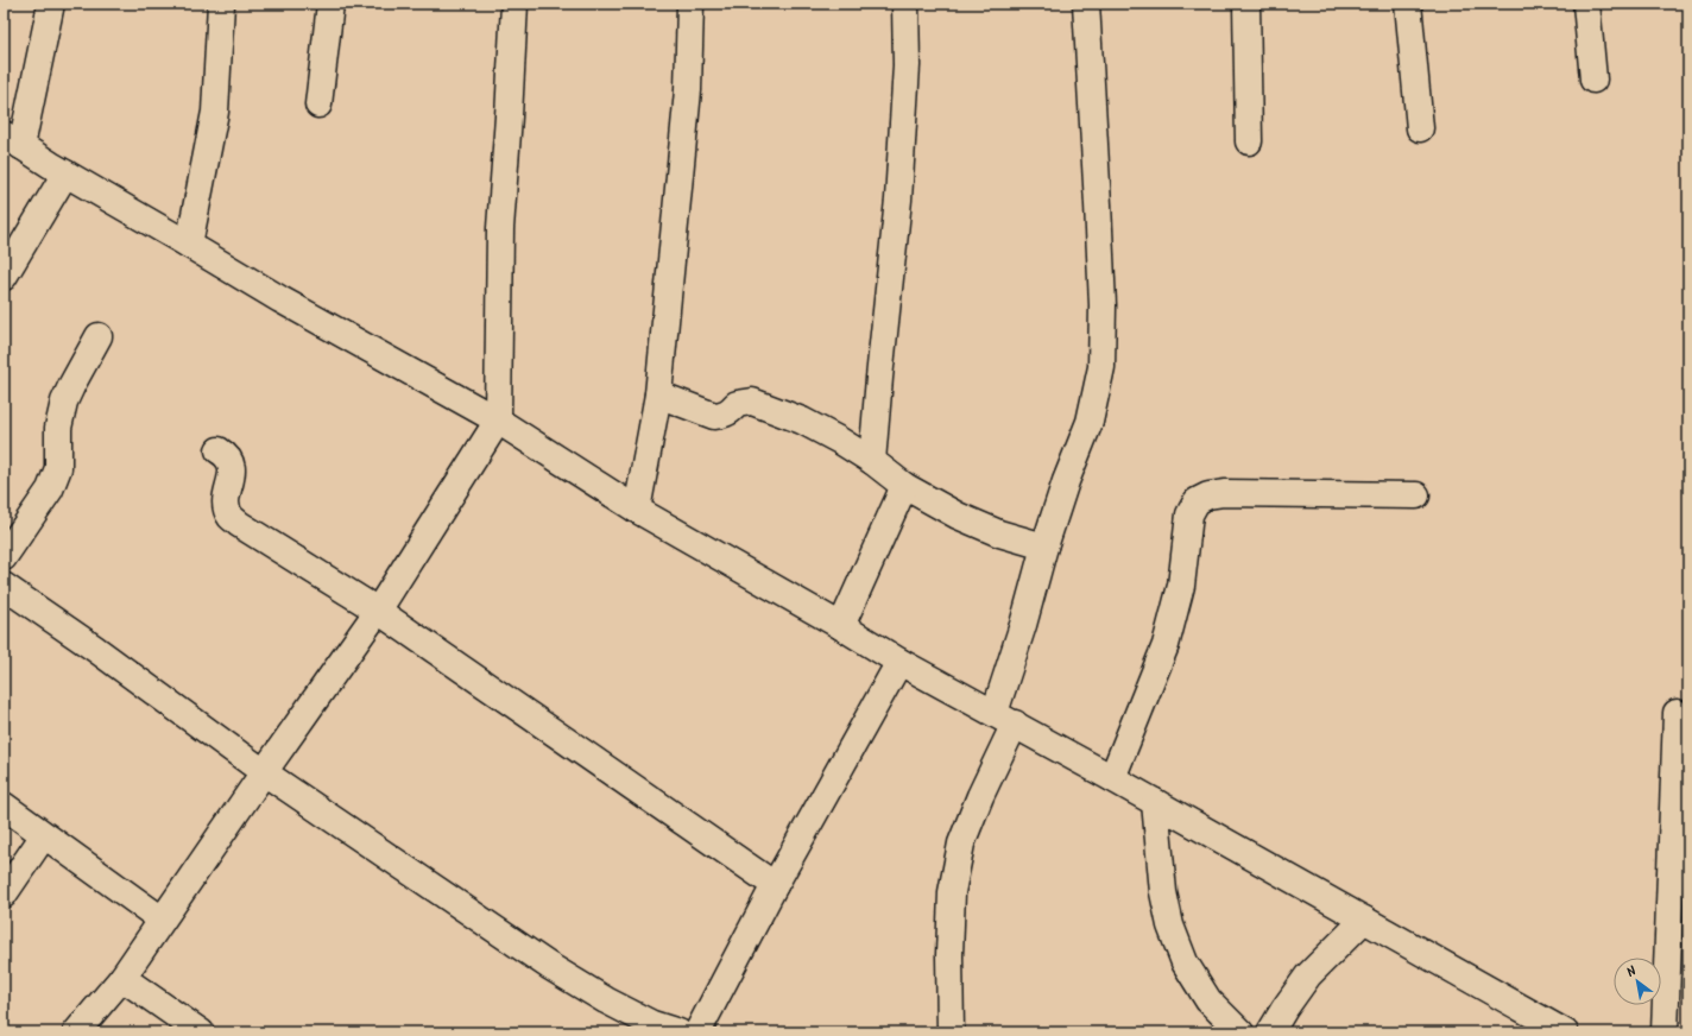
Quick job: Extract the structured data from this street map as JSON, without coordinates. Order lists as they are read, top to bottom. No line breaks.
{"north":"top left"}
